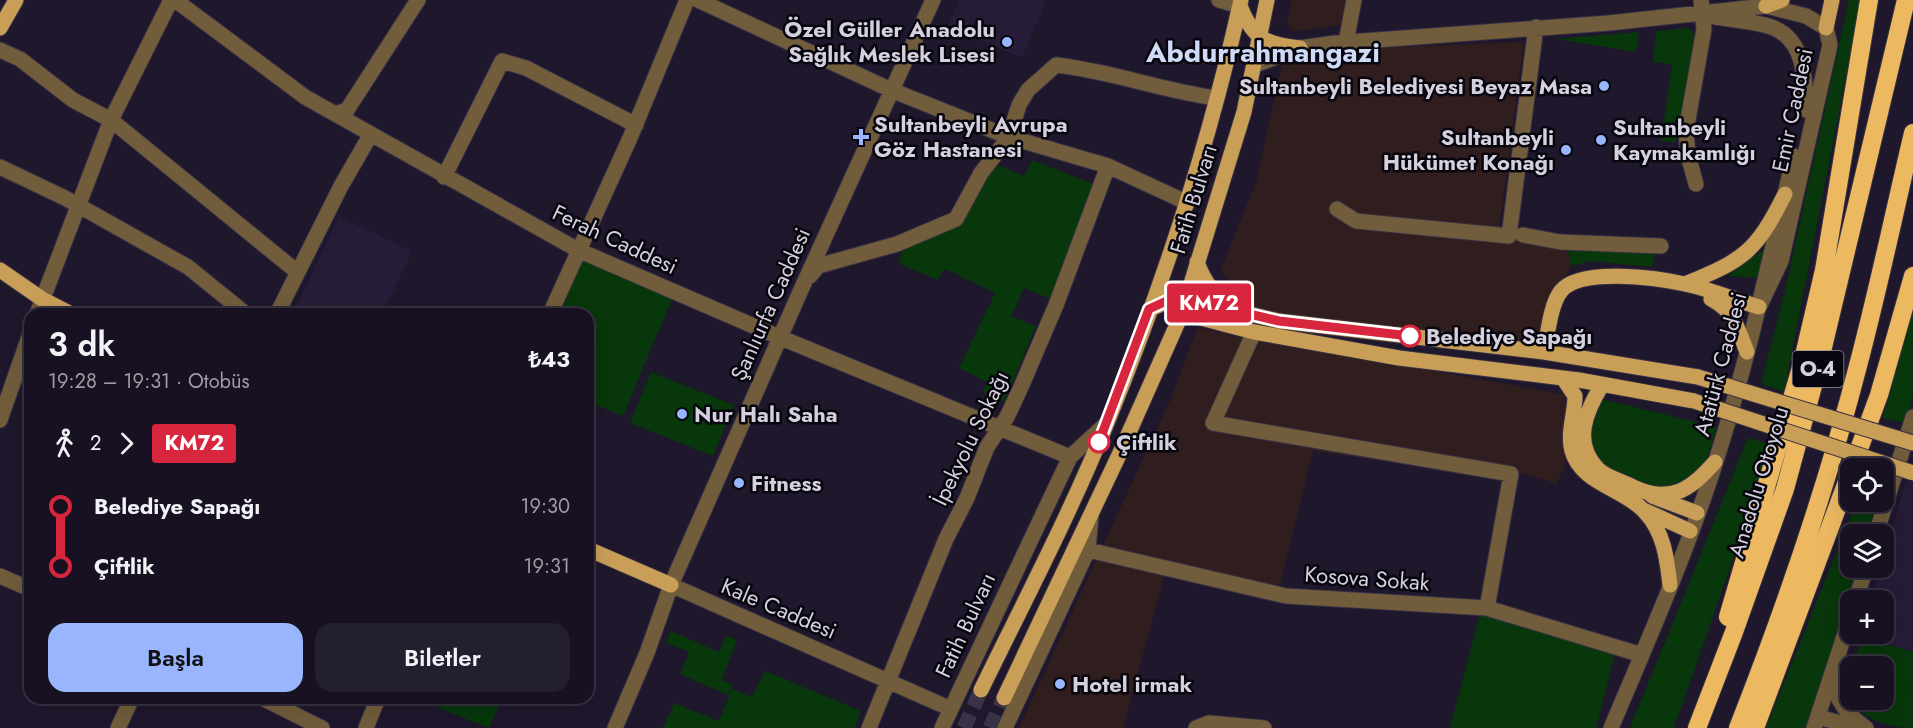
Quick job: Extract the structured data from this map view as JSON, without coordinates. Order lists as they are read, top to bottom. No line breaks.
{"streets":{"highway":["O-4","Anadolu Otoyolu"],"main road":["Fatih Bulvarı","Atatürk Caddesi","Kale Caddesi"],"street":["Emir Caddesi","Ferah Caddesi","Şanlıurfa Caddesi","İpekyolu Sokağı","Kosova Sokak"]},"crossings":[["Emir Caddesi","Fatih Bulvarı"],["Emir Caddesi","Atatürk Caddesi"],["Fatih Bulvarı","Ferah Caddesi"],["Fatih Bulvarı","Kale Caddesi"],["Ferah Caddesi","Şanlıurfa Caddesi"],["Ferah Caddesi","İpekyolu Sokağı"],["Şanlıurfa Caddesi","Kale Caddesi"],["Atatürk Caddesi","Kosova Sokak"],["İpekyolu Sokağı","Kale Caddesi"]],"districts":["Abdurrahmangazi"],"places":{"other":["Özel Güller Anadolu Sağlık Meslek Lisesi","Sultanbeyli Belediyesi Beyaz Masa","Sultanbeyli Kaymakamlığı","Sultanbeyli Hükümet Konağı","Belediye Sapağı","Nur Halı Saha","Çiftlik","Fitness","Hotel irmak"],"health":["Sultanbeyli Avrupa Göz Hastanesi"]},"lines":["bus line KM72"],"page":{"on_map":"KM72","heading":["3 dk","19:28 – 19:31 · Otobüs","₺43"],"legs":["2","KM72"],"map_buttons":["+","−"],"list":[{"name":"Belediye Sapağı","value":"19:30"},{"name":"Çiftlik","value":"19:31"}],"buttons":["Başla","Biletler"]}}
